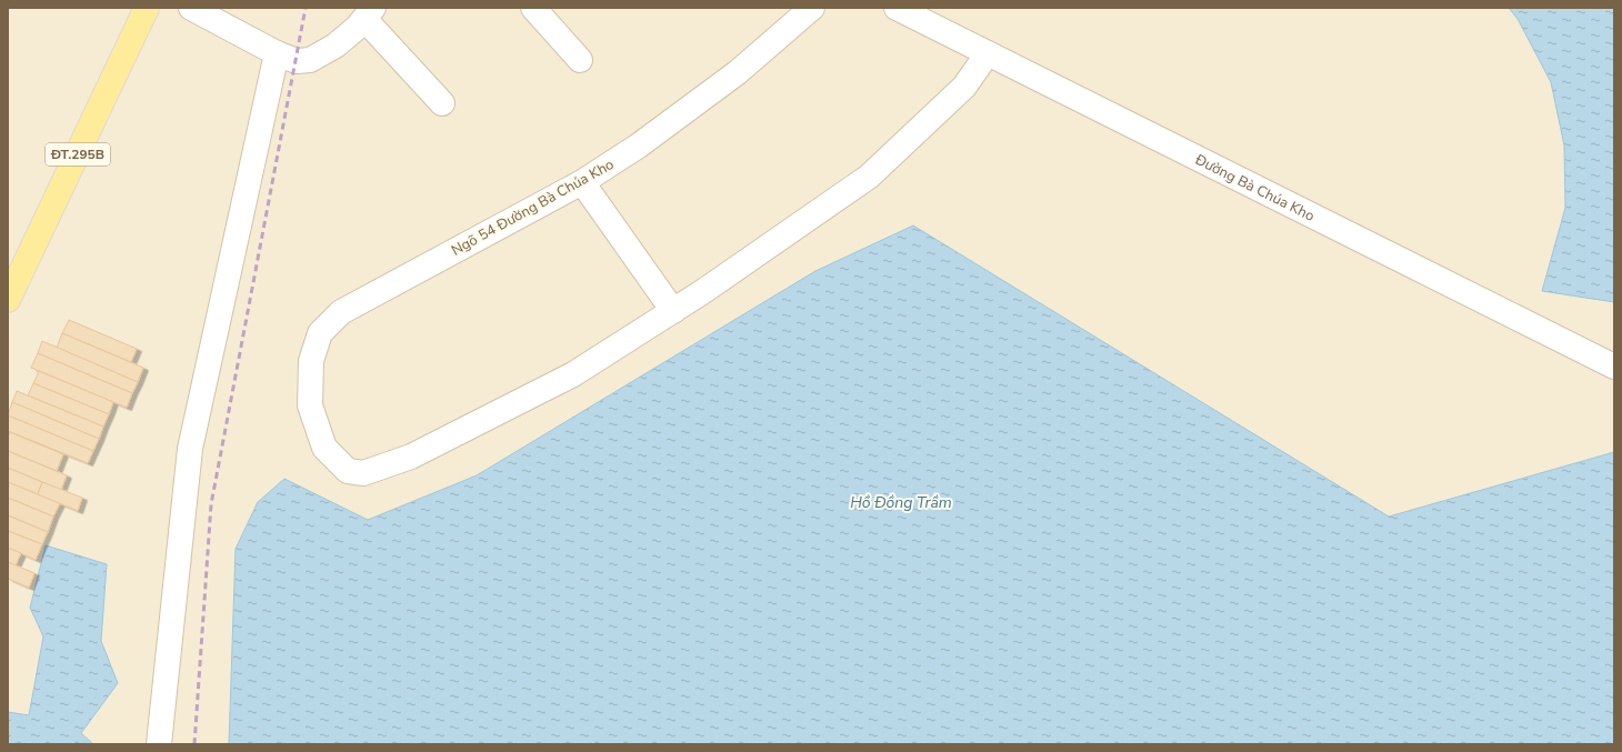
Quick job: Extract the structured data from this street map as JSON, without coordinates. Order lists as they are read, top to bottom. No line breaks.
{"streets":{"main road":["ĐT.295B"],"street":["Đường Bà Chúa Kho","Ngõ 54 Đường Bà Chúa Kho"]},"crossings":[["Đường Bà Chúa Kho","Ngõ 54 Đường Bà Chúa Kho"]],"water":["Hồ Đồng Trầm"]}
